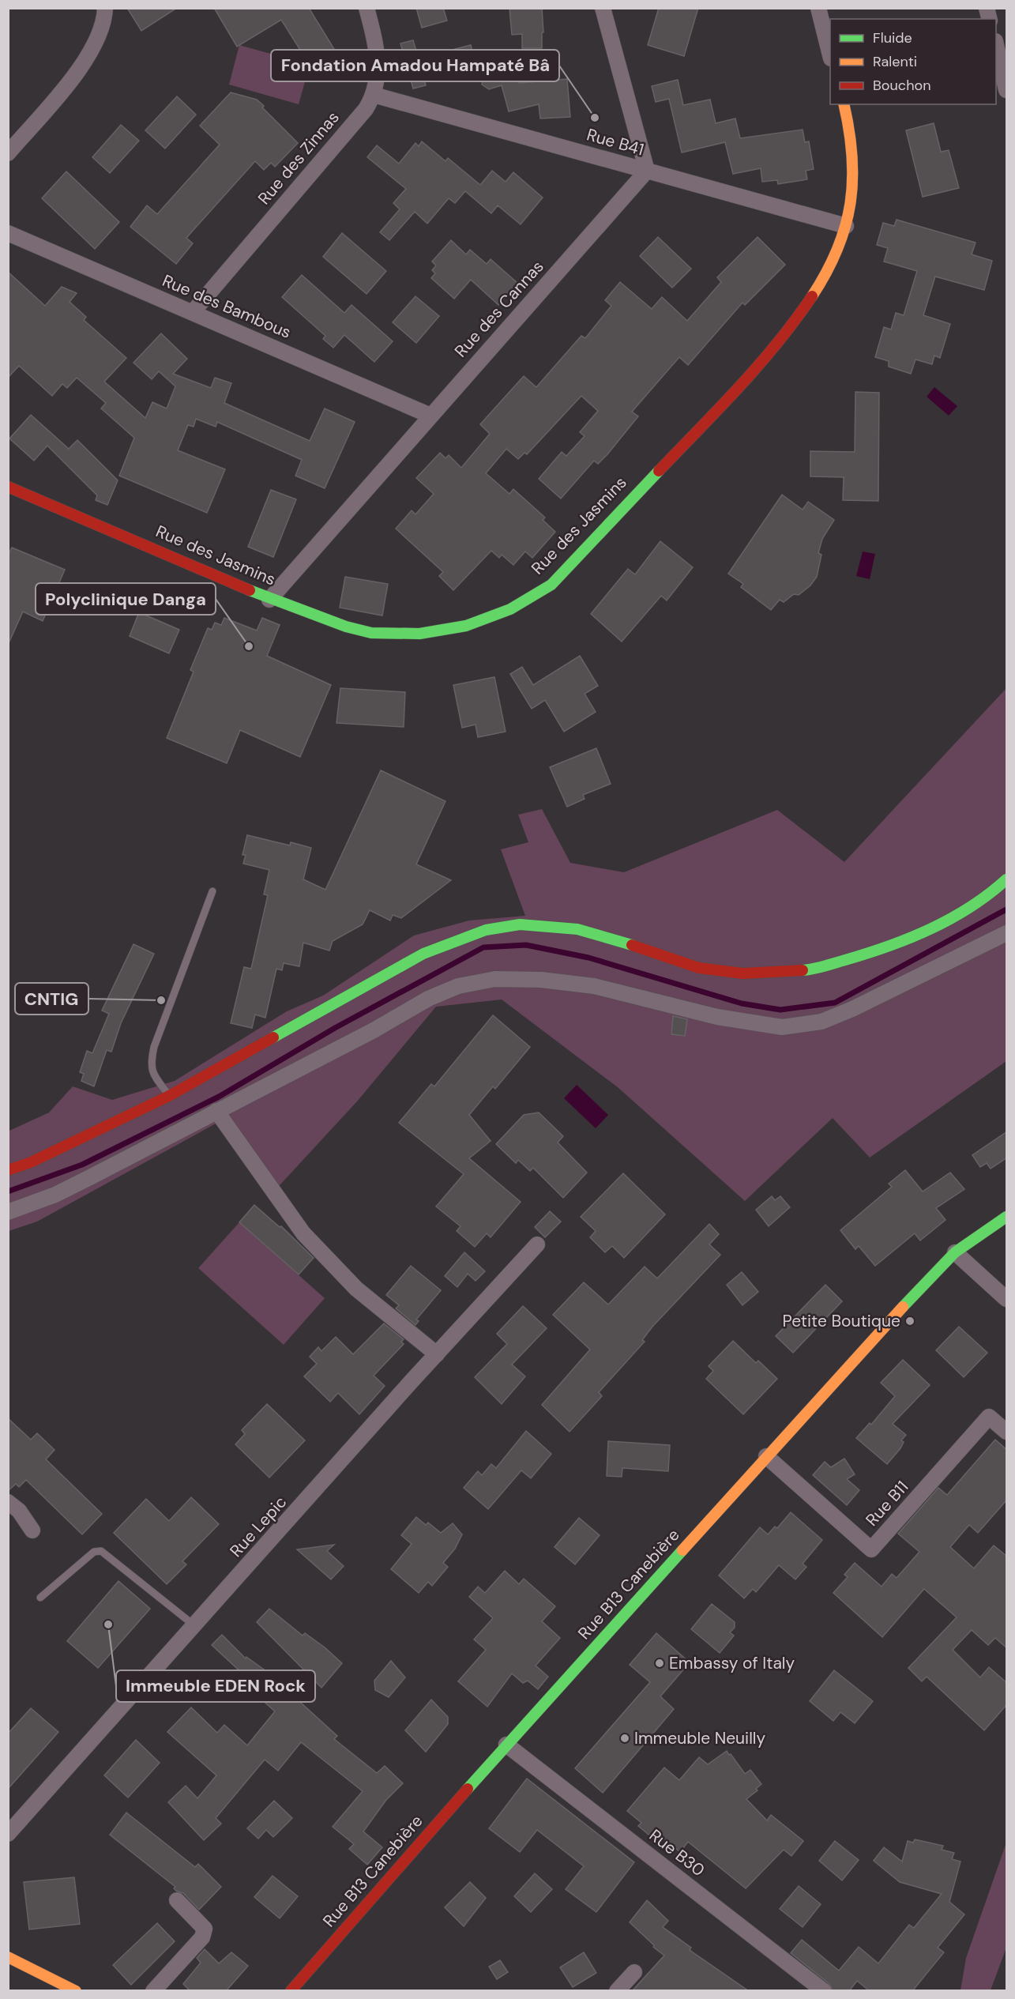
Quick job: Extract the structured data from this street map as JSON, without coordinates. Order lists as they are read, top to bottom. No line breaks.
{"streets":{"street":["Rue B41","Rue des Zinnas","Rue des Bambous","Rue des Cannas","Rue des Jasmins","Rue B11","Rue Lepic","Rue B13 Canebière","Rue B30"]},"crossings":[["Rue B41","Rue des Zinnas"],["Rue B41","Rue des Cannas"],["Rue B41","Rue des Jasmins"],["Rue des Zinnas","Rue des Bambous"],["Rue des Bambous","Rue des Cannas"],["Rue des Cannas","Rue des Jasmins"],["Rue B11","Rue B13 Canebière"],["Rue B13 Canebière","Rue B30"]],"places":["Fondation Amadou Hampaté Bâ","Polyclinique Danga","CNTIG","Petite Boutique","Immeuble EDEN Rock","Embassy of Italy","Immeuble Neuilly"],"legend":["Fluide","Ralenti","Bouchon"]}
